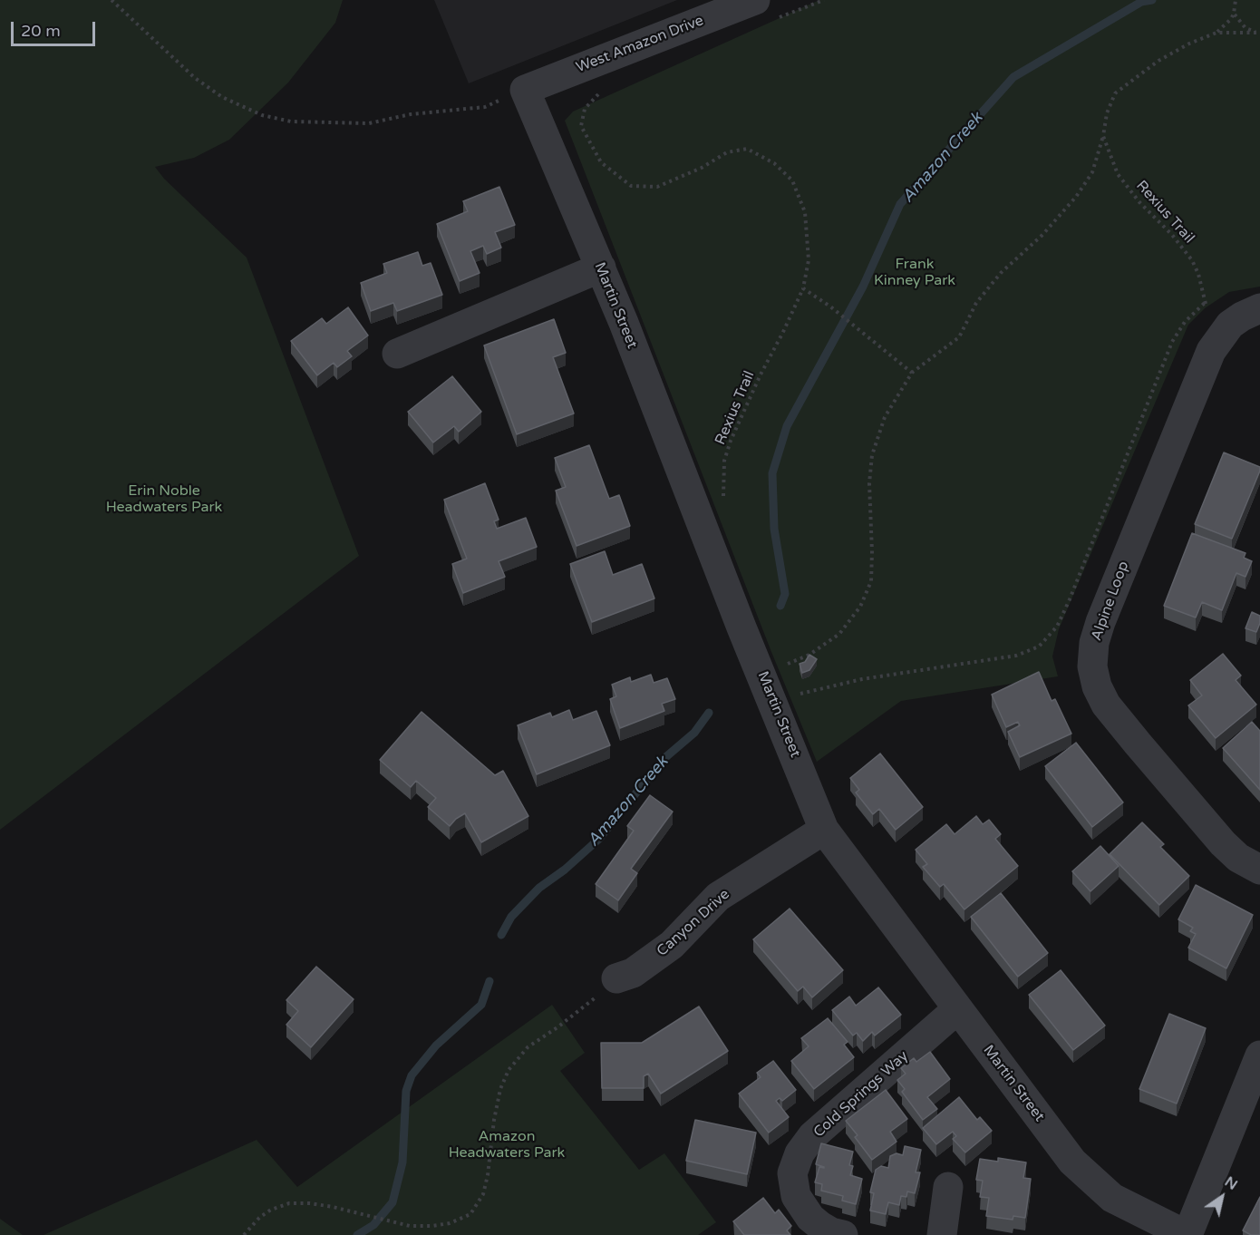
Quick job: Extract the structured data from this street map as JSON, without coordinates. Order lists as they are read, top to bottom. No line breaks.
{"streets":{"street":["West Amazon Drive","Martin Street","Alpine Loop","Canyon Drive","Cold Springs Way"],"path":["Rexius Trail"]},"crossings":[["West Amazon Drive","Martin Street"],["Martin Street","Canyon Drive"],["Martin Street","Cold Springs Way"]],"water":["Amazon Creek"],"parks":["Frank Kinney Park","Erin Noble Headwaters Park","Amazon Headwaters Park"],"scale_bar":"20 m","north":"top right"}
